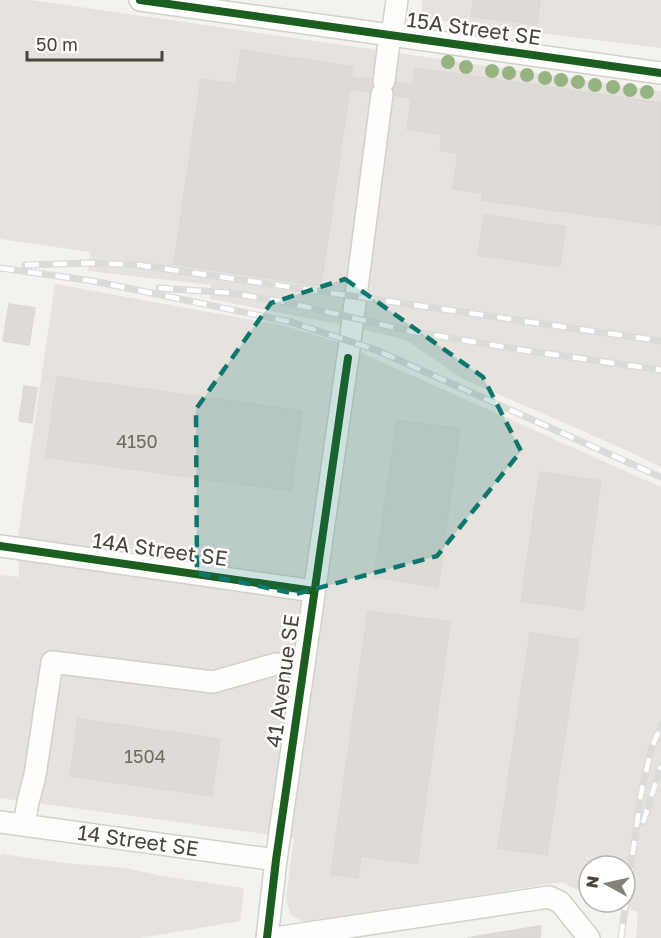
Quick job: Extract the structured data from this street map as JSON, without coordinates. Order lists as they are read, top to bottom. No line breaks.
{"streets":{"street":["15A Street SE","14A Street SE","41 Avenue SE","14 Street SE"]},"crossings":[["15A Street SE","41 Avenue SE"],["14A Street SE","41 Avenue SE"],["41 Avenue SE","14 Street SE"]],"house_numbers":["4150","1504"],"scale_bar":"50 m","north":"left"}
